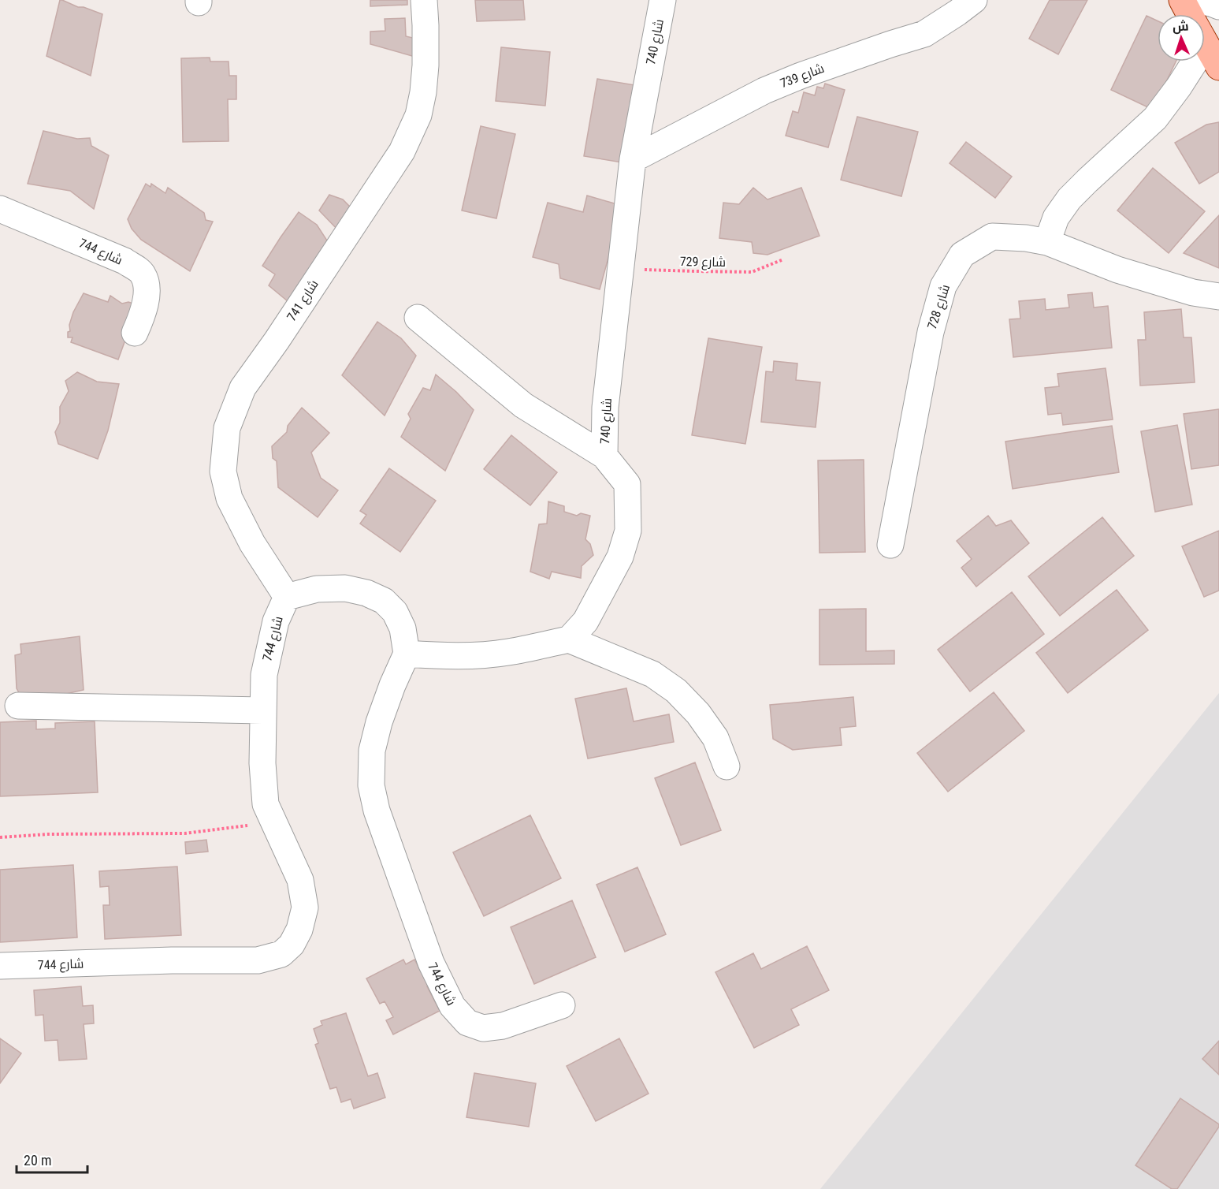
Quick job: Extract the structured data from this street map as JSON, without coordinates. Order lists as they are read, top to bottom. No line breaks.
{"streets":{"street":["شارع 740","شارع 739","شارع 744","شارع 741","شارع 728"],"path":["شارع 729"]},"crossings":[["شارع 740","شارع 739"],["شارع 740","شارع 729"],["شارع 744","شارع 741"]],"scale_bar":"20 m","north":"top"}
